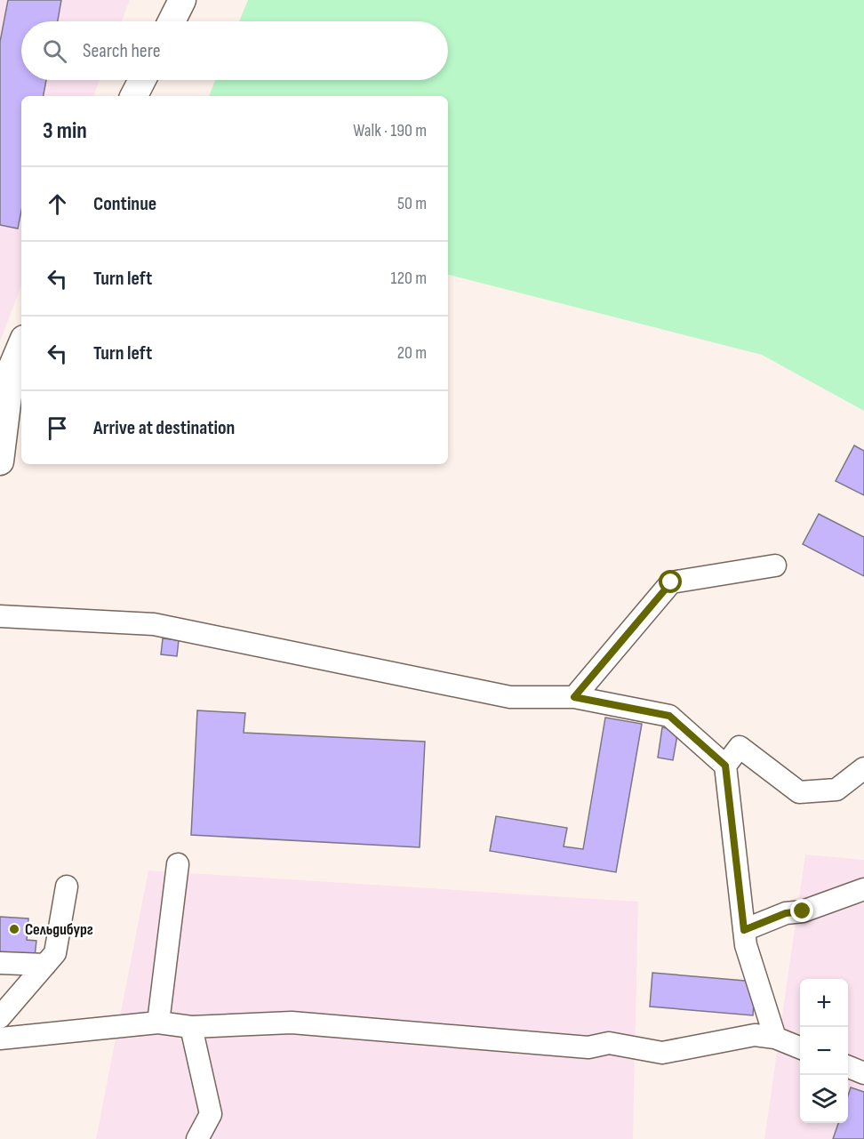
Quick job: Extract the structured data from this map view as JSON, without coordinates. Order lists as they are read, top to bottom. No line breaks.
{"places":["Сельдибург"],"page":{"search":"Search here","heading":["3 min","Walk · 190 m"],"list":[["Continue","50 m"],["Turn left","120 m"],["Turn left","20 m"],"Arrive at destination"],"map_buttons":["+","−"]}}
